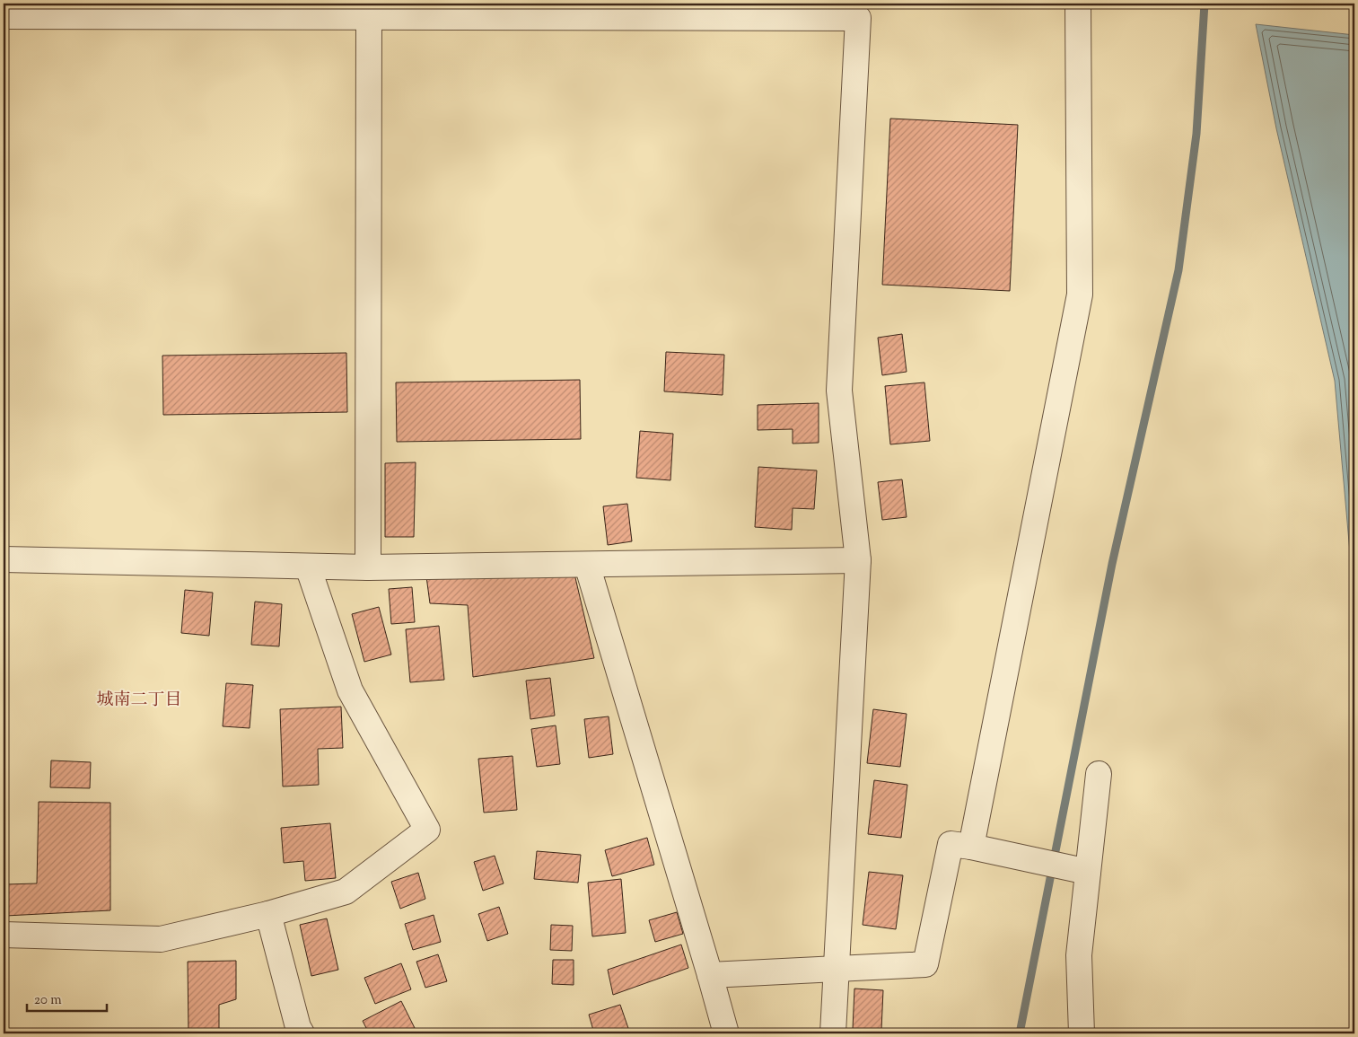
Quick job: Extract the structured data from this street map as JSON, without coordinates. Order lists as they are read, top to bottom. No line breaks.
{"districts":["城南二丁目"],"scale_bar":"20 m"}
